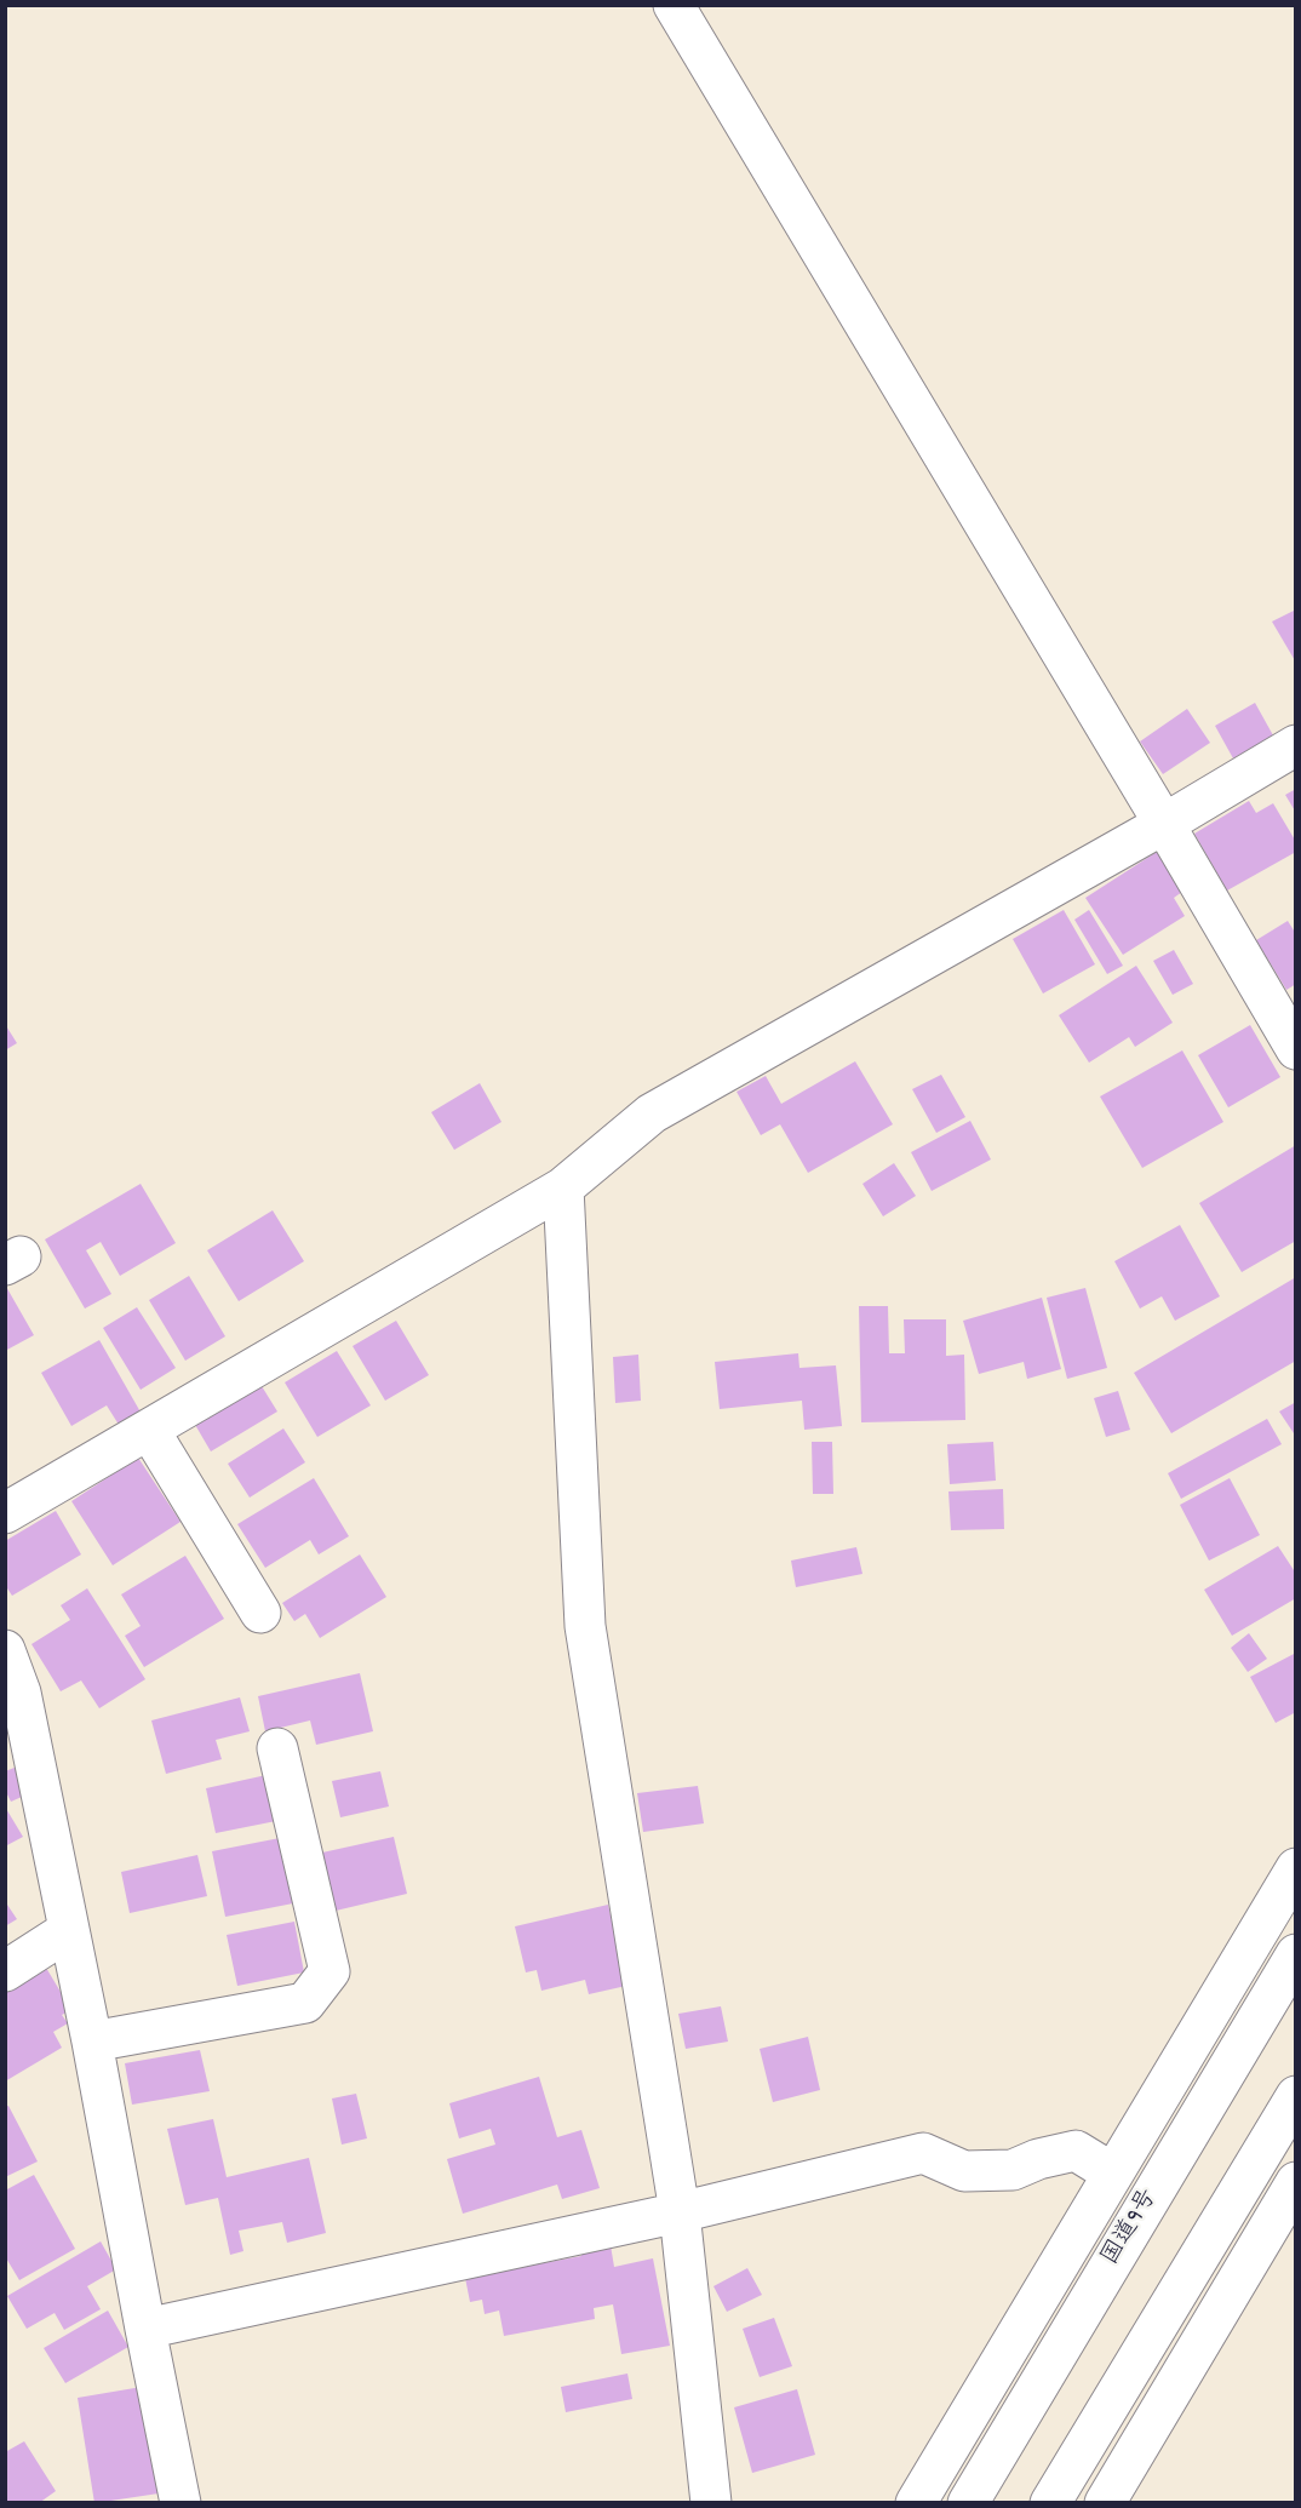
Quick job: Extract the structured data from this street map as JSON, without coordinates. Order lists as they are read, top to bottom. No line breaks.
{"streets":{"main road":["国道9号"]}}
